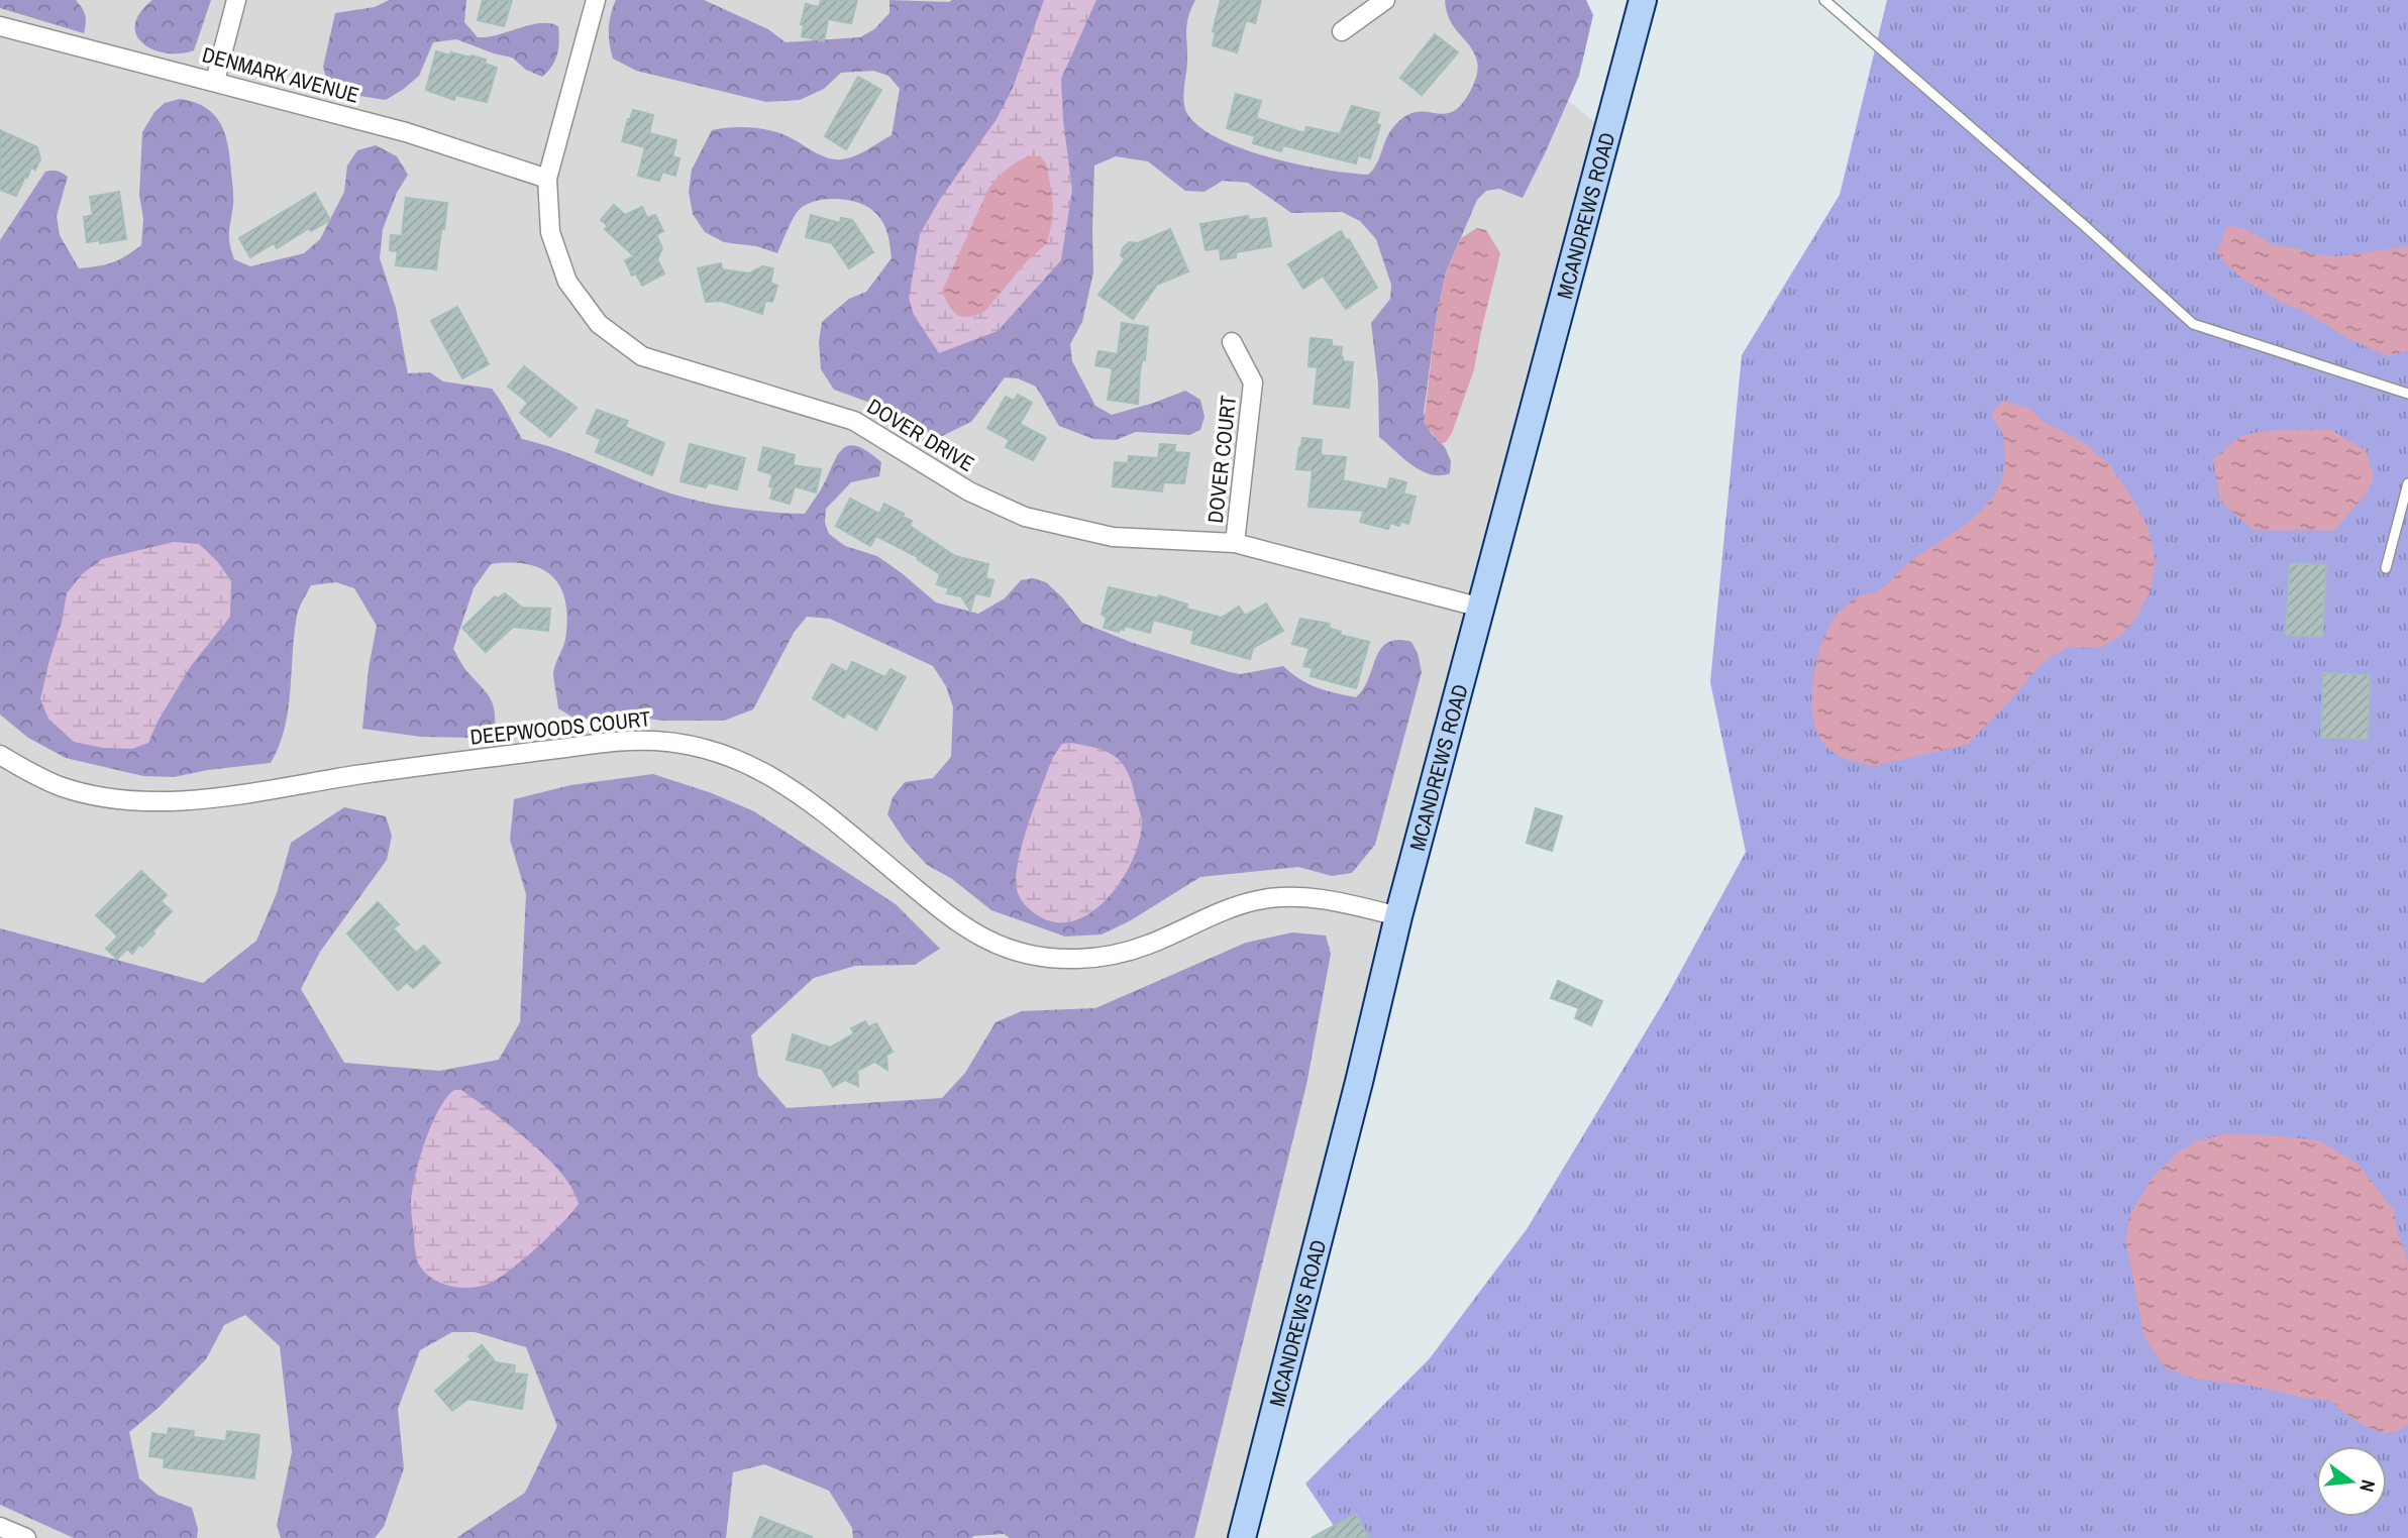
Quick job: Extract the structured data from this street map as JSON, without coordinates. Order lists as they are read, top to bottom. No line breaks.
{"streets":{"main road":["MCANDREWS ROAD"],"street":["DENMARK AVENUE","DOVER DRIVE","DOVER COURT","DEEPWOODS COURT"]},"crossings":[["DENMARK AVENUE","DOVER DRIVE"],["MCANDREWS ROAD","DOVER DRIVE"],["MCANDREWS ROAD","DEEPWOODS COURT"],["DOVER DRIVE","DOVER COURT"]],"north":"right"}
